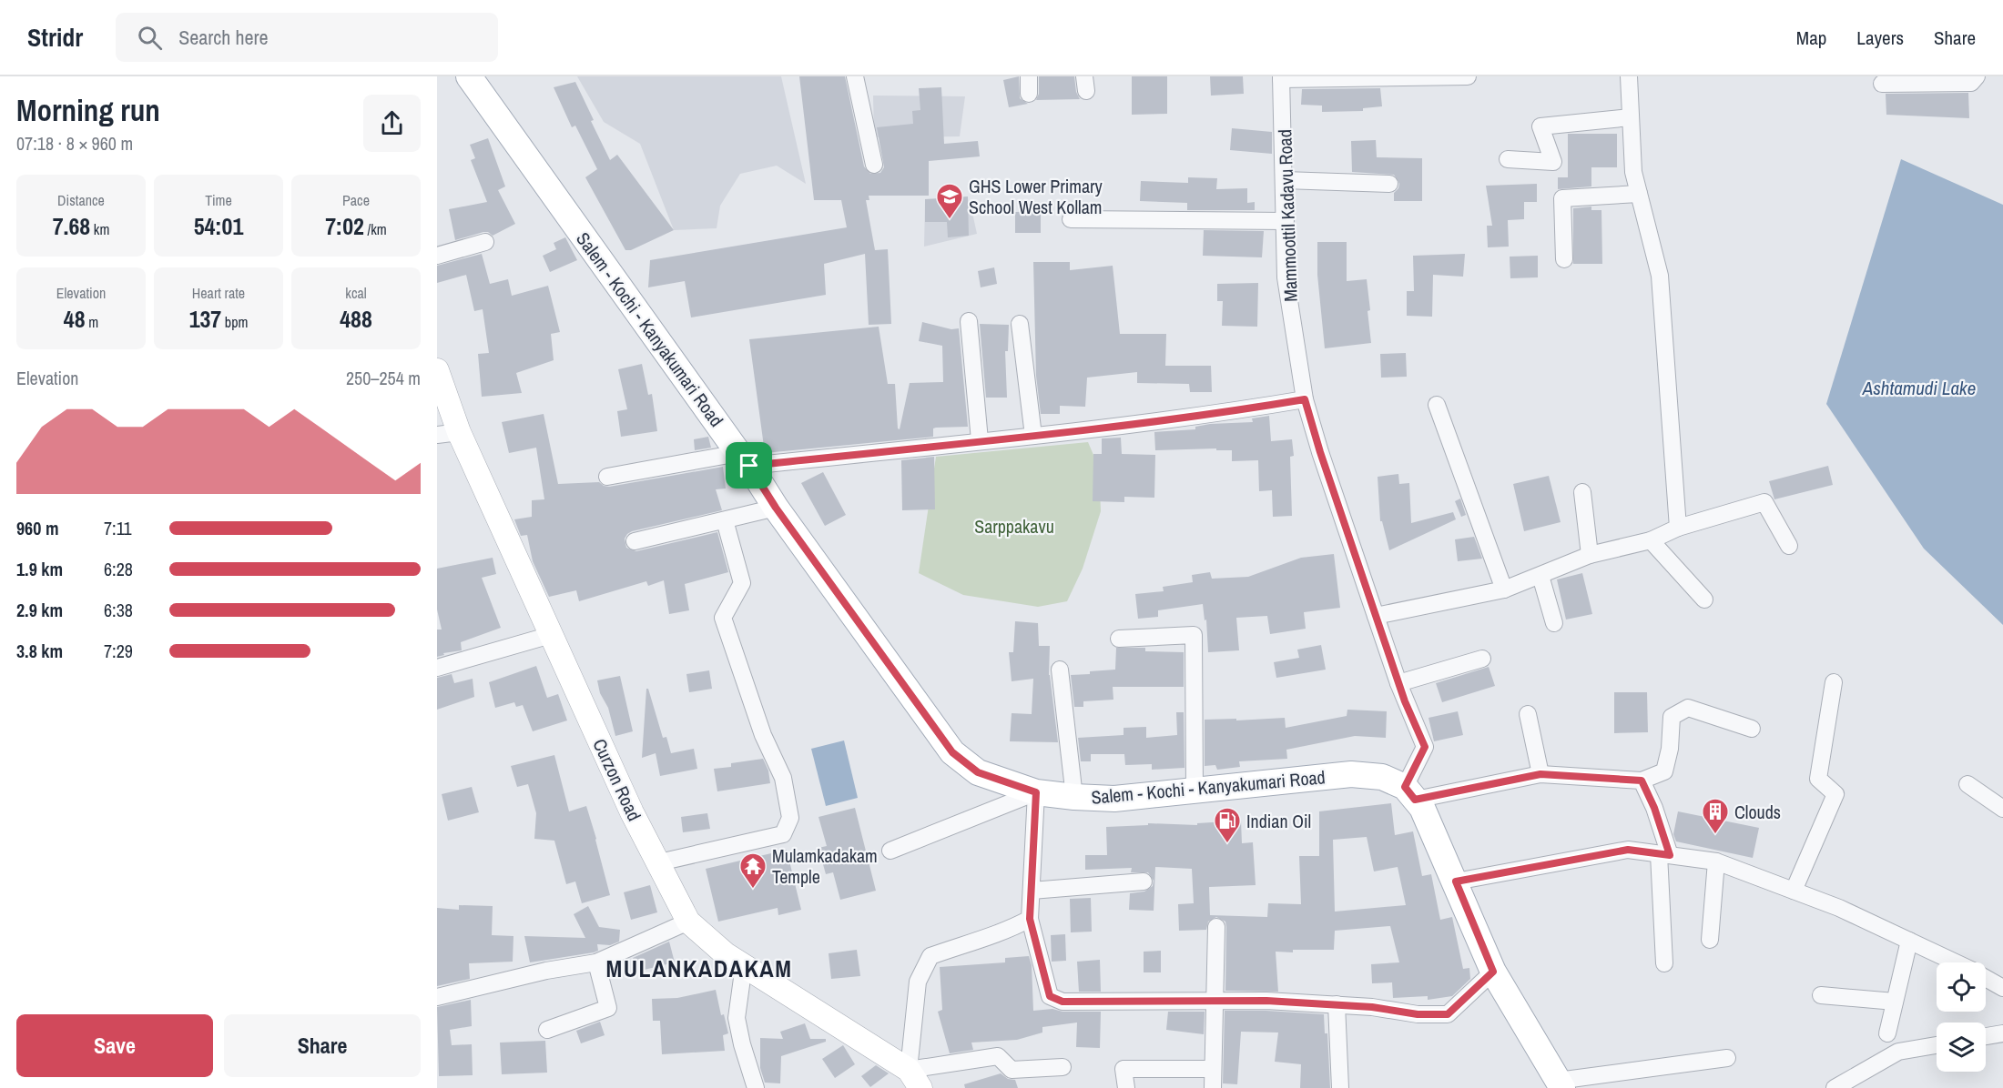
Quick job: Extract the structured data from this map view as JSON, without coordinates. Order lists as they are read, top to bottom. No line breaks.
{"streets":{"main road":["Salem - Kochi - Kanyakumari Road","Curzon Road"],"street":["Mammoottil Kadavu Road"]},"crossings":[["Mammoottil Kadavu Road","Salem - Kochi - Kanyakumari Road"]],"districts":["MULANKADAKAM"],"water":["Ashtamudi Lake"],"parks":["Sarppakavu"],"places":{"school or university":["GHS Lower Primary School West Kollam"],"building":["Clouds"],"fuel station":["Indian Oil"],"temple":["Mulamkadakam Temple"]},"page":{"header":"Stridr","search":"Search here","nav":["Map","Layers","Share"],"heading":["Morning run","07:18 · 8 × 960 m"],"stats":[["Distance","7.68 km"],["Time","54:01"],["Pace","7:02 /km"],["Elevation","48 m"],["Heart rate","137 bpm"],["kcal","488"]],"chart":["Elevation","250–254 m"],"list":[{"name":"960 m","note":"7:11"},{"name":"1.9 km","note":"6:28"},{"name":"2.9 km","note":"6:38"},{"name":"3.8 km","note":"7:29"}],"buttons":["Save","Share"]}}
